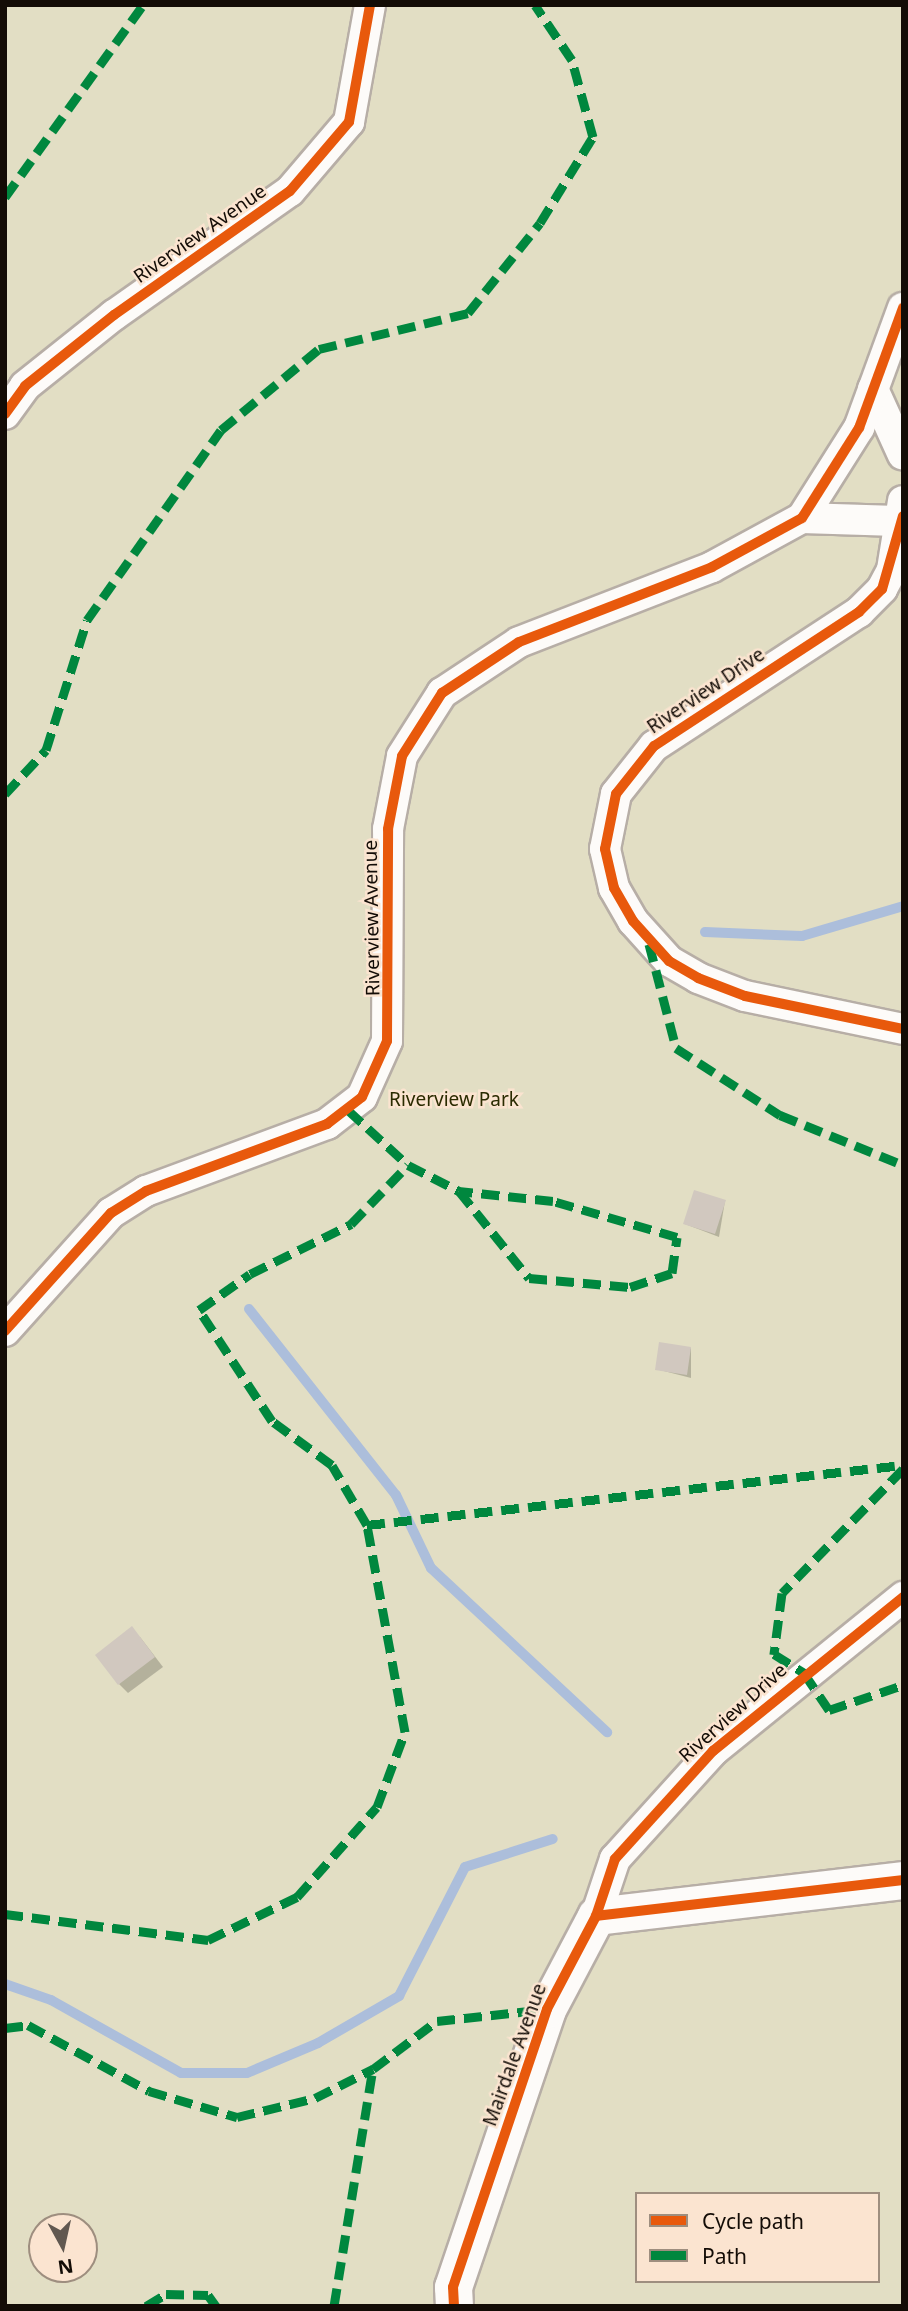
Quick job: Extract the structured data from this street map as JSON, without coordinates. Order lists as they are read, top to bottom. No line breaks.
{"streets":{"street":["Riverview Avenue","Riverview Drive","Mairdale Avenue"]},"crossings":[["Riverview Drive","Mairdale Avenue"]],"parks":["Riverview Park"],"legend":["Cycle path","Path"],"north":"bottom"}
